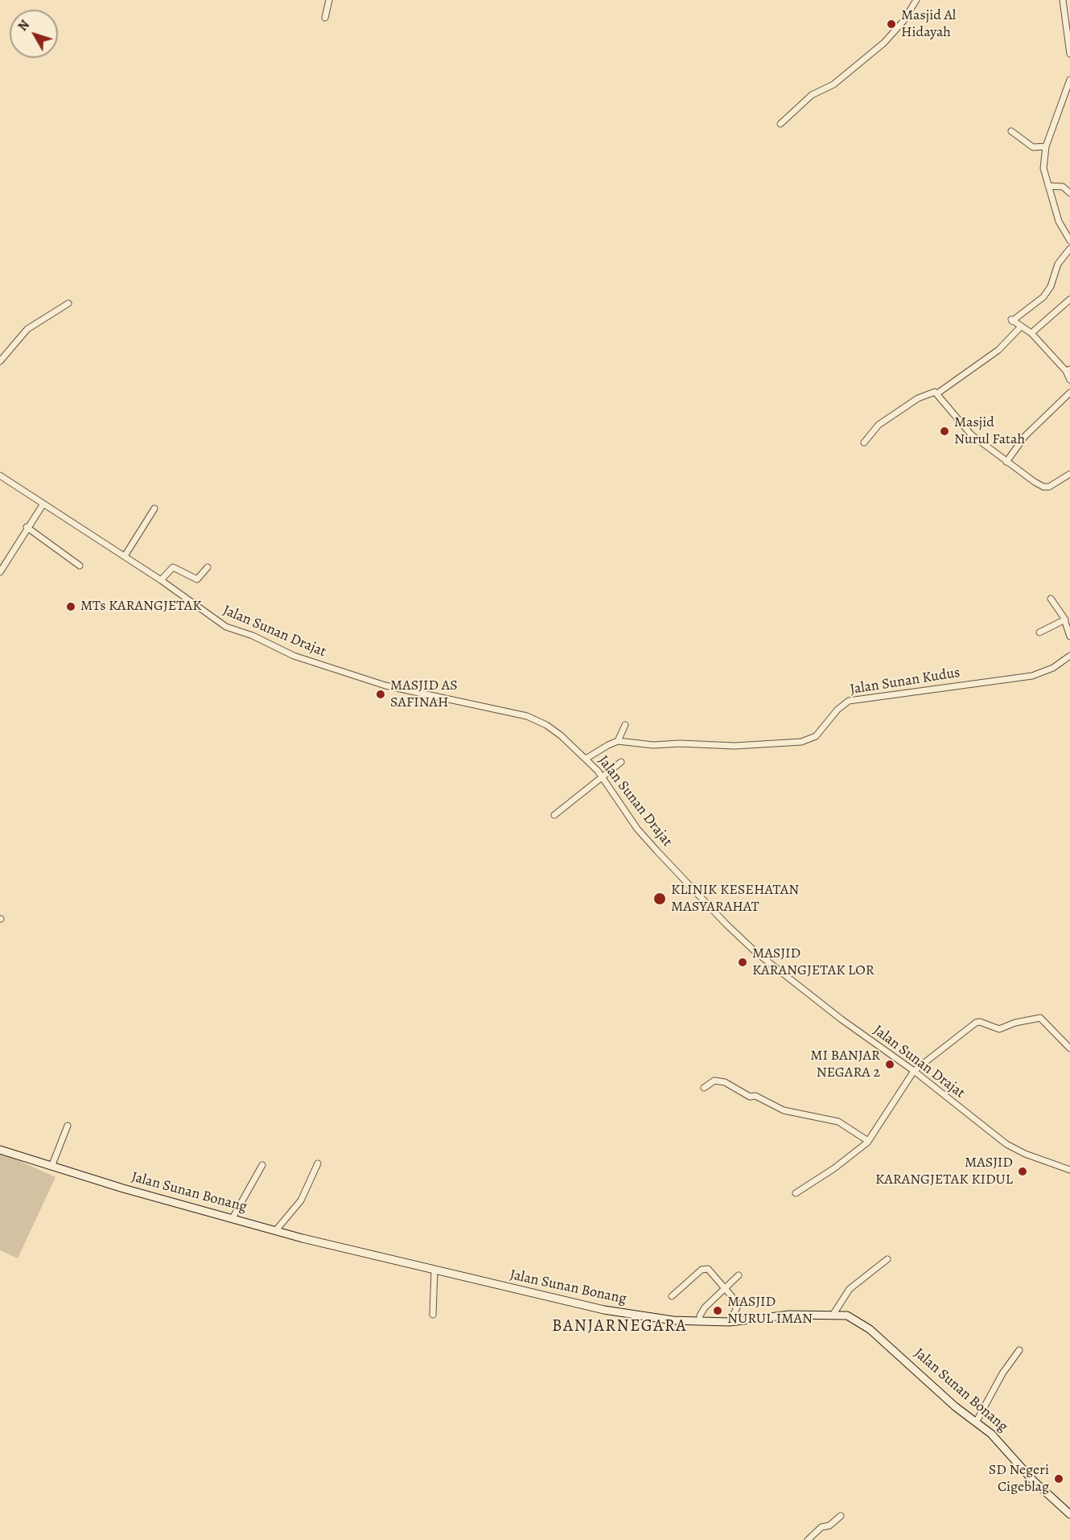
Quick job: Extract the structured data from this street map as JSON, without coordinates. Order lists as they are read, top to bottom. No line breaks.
{"streets":{"street":["Jalan Sunan Drajat","Jalan Sunan Kudus","Jalan Sunan Bonang"]},"districts":["BANJARNEGARA"],"places":["Masjid Al Hidayah","Masjid Nurul Fatah","MTs KARANGJETAK","MASJID AS SAFINAH","KLINIK KESEHATAN MASYARAHAT","MASJID KARANGJETAK LOR","MI BANJAR NEGARA 2","MASJID KARANGJETAK KIDUL","MASJID NURUL IMAN","SD Negeri Cigeblag"],"north":"top left"}
